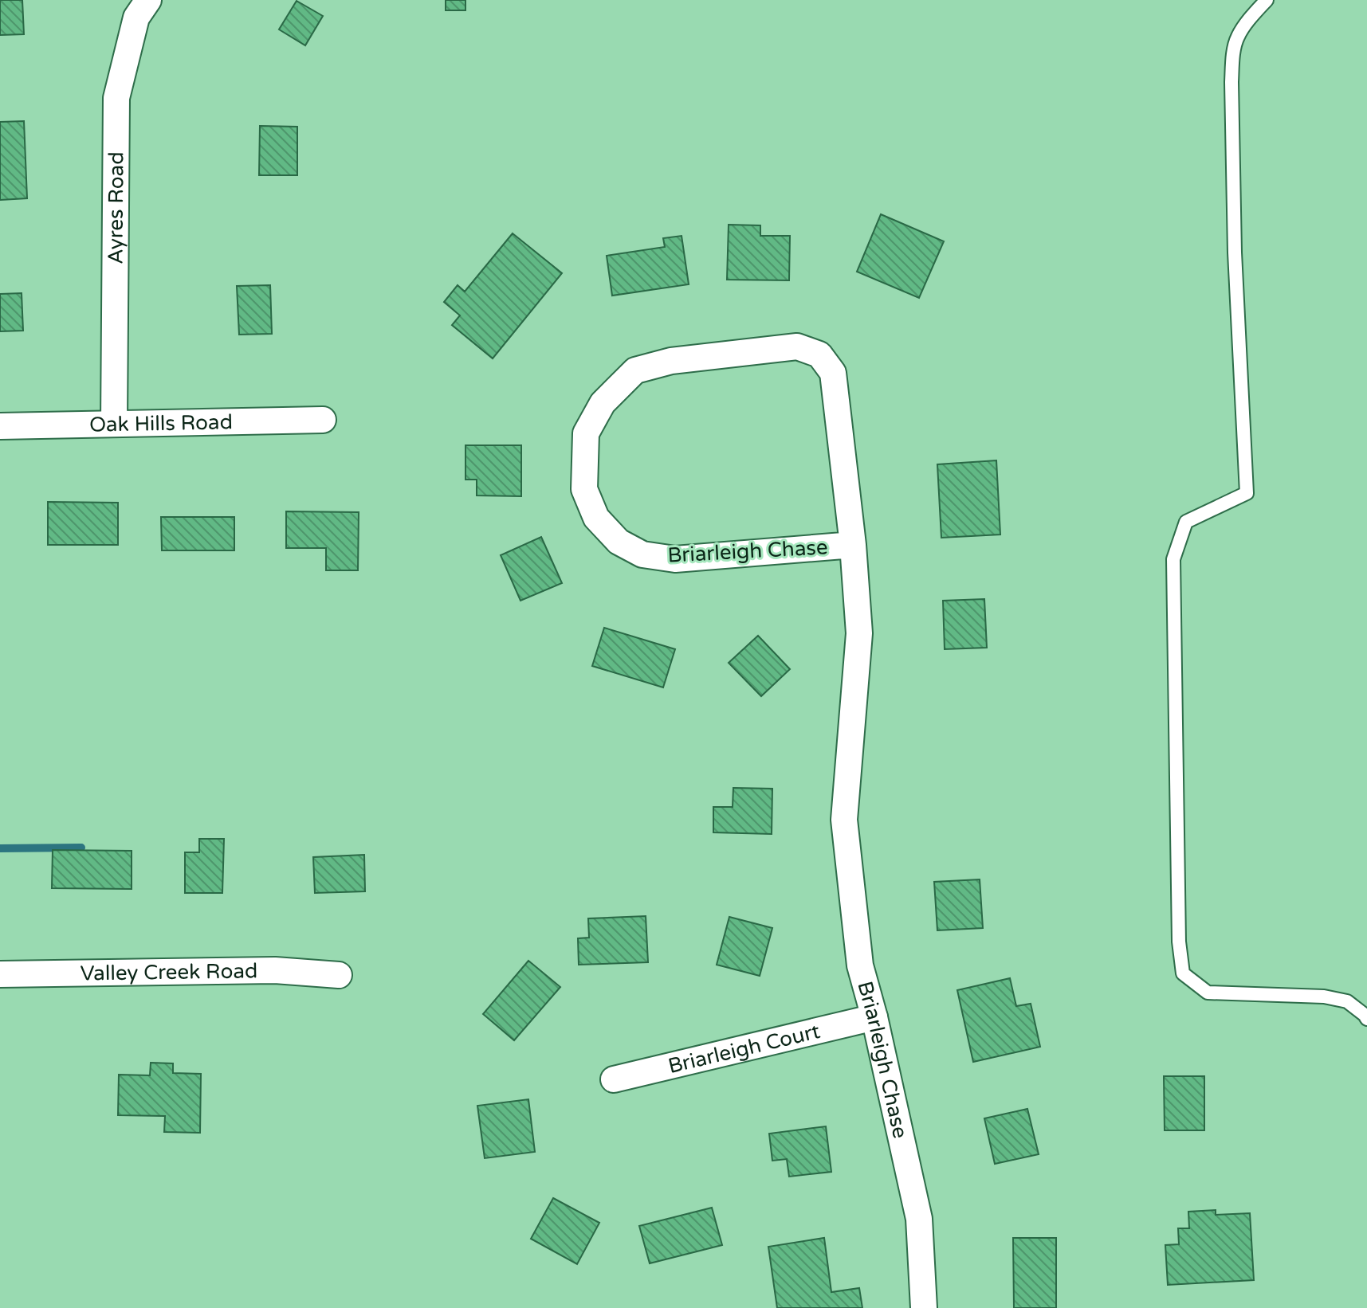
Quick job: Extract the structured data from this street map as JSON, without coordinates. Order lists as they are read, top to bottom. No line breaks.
{"streets":{"street":["Ayres Road","Oak Hills Road","Briarleigh Chase","Valley Creek Road","Briarleigh Court"]},"crossings":[["Ayres Road","Oak Hills Road"],["Briarleigh Chase","Briarleigh Court"]]}
